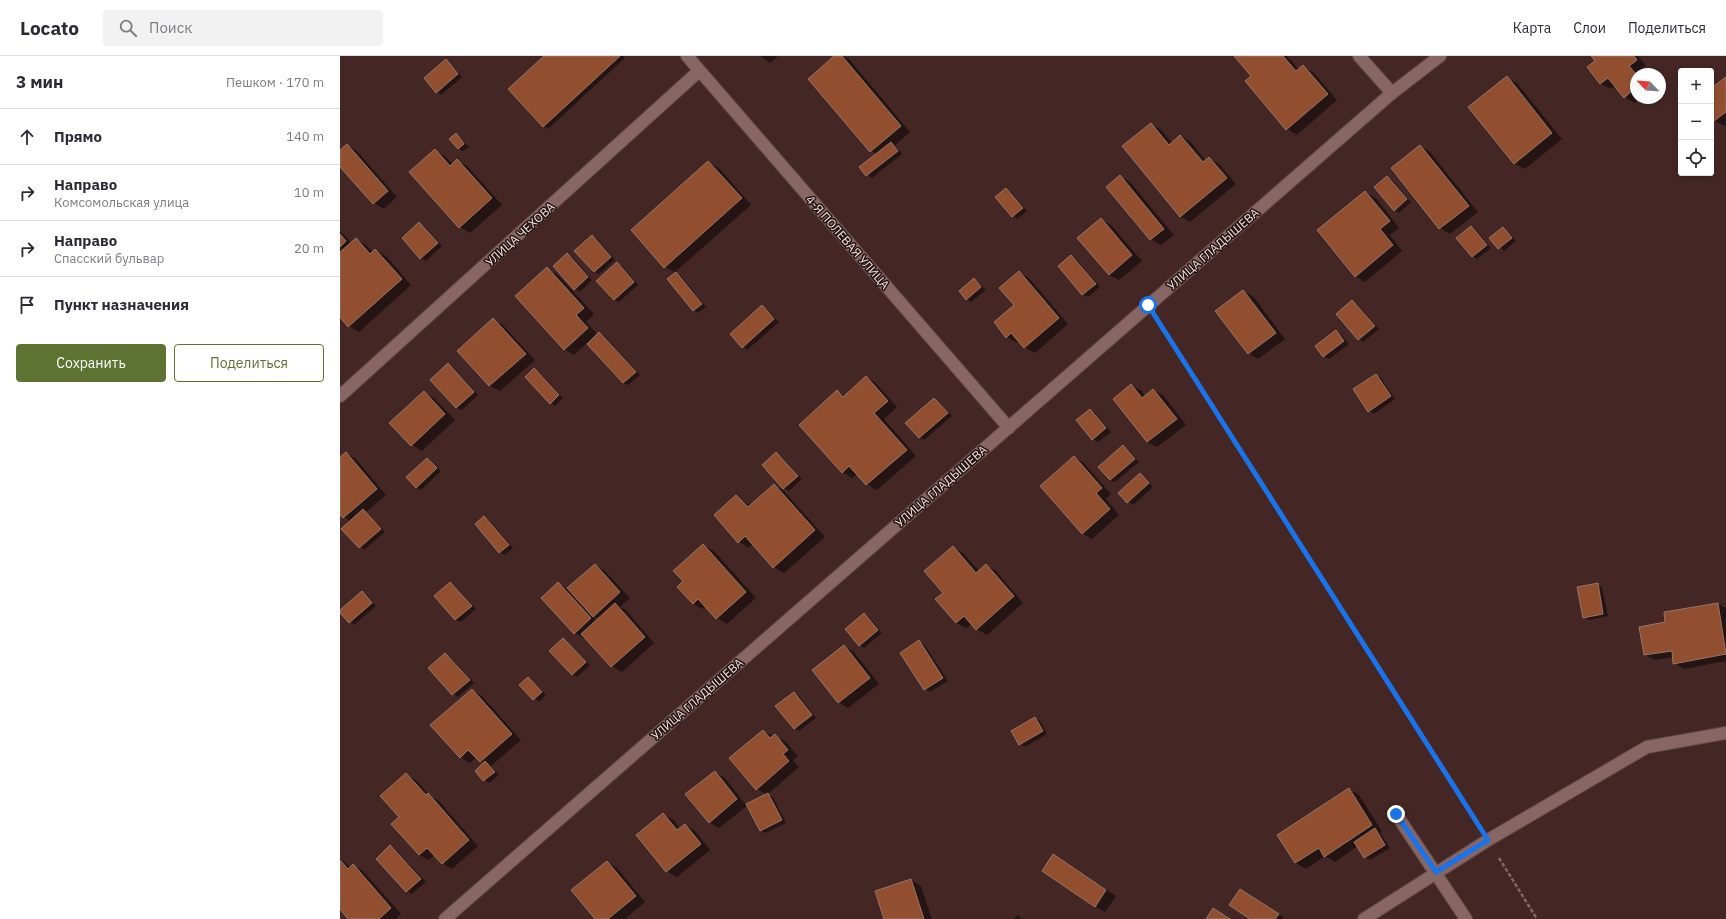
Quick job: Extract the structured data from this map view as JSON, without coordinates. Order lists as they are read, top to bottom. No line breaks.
{"streets":{"street":["УЛИЦА ЧЕХОВА","4-Я ПОЛЕВАЯ УЛИЦА","УЛИЦА ГЛАДЫШЕВА"]},"crossings":[["УЛИЦА ЧЕХОВА","4-Я ПОЛЕВАЯ УЛИЦА"],["4-Я ПОЛЕВАЯ УЛИЦА","УЛИЦА ГЛАДЫШЕВА"]],"north":"top left","page":{"header":"Locato","search":"Поиск","nav":["Карта","Слои","Поделиться"],"heading":["3 мин","Пешком · 170 m"],"map_buttons":["+","−"],"list":[["Прямо","140 m"],["Направо","Комсомольская улица","10 m"],["Направо","Спасский бульвар","20 m"],"Пункт назначения"],"buttons":["Сохранить","Поделиться"]}}
